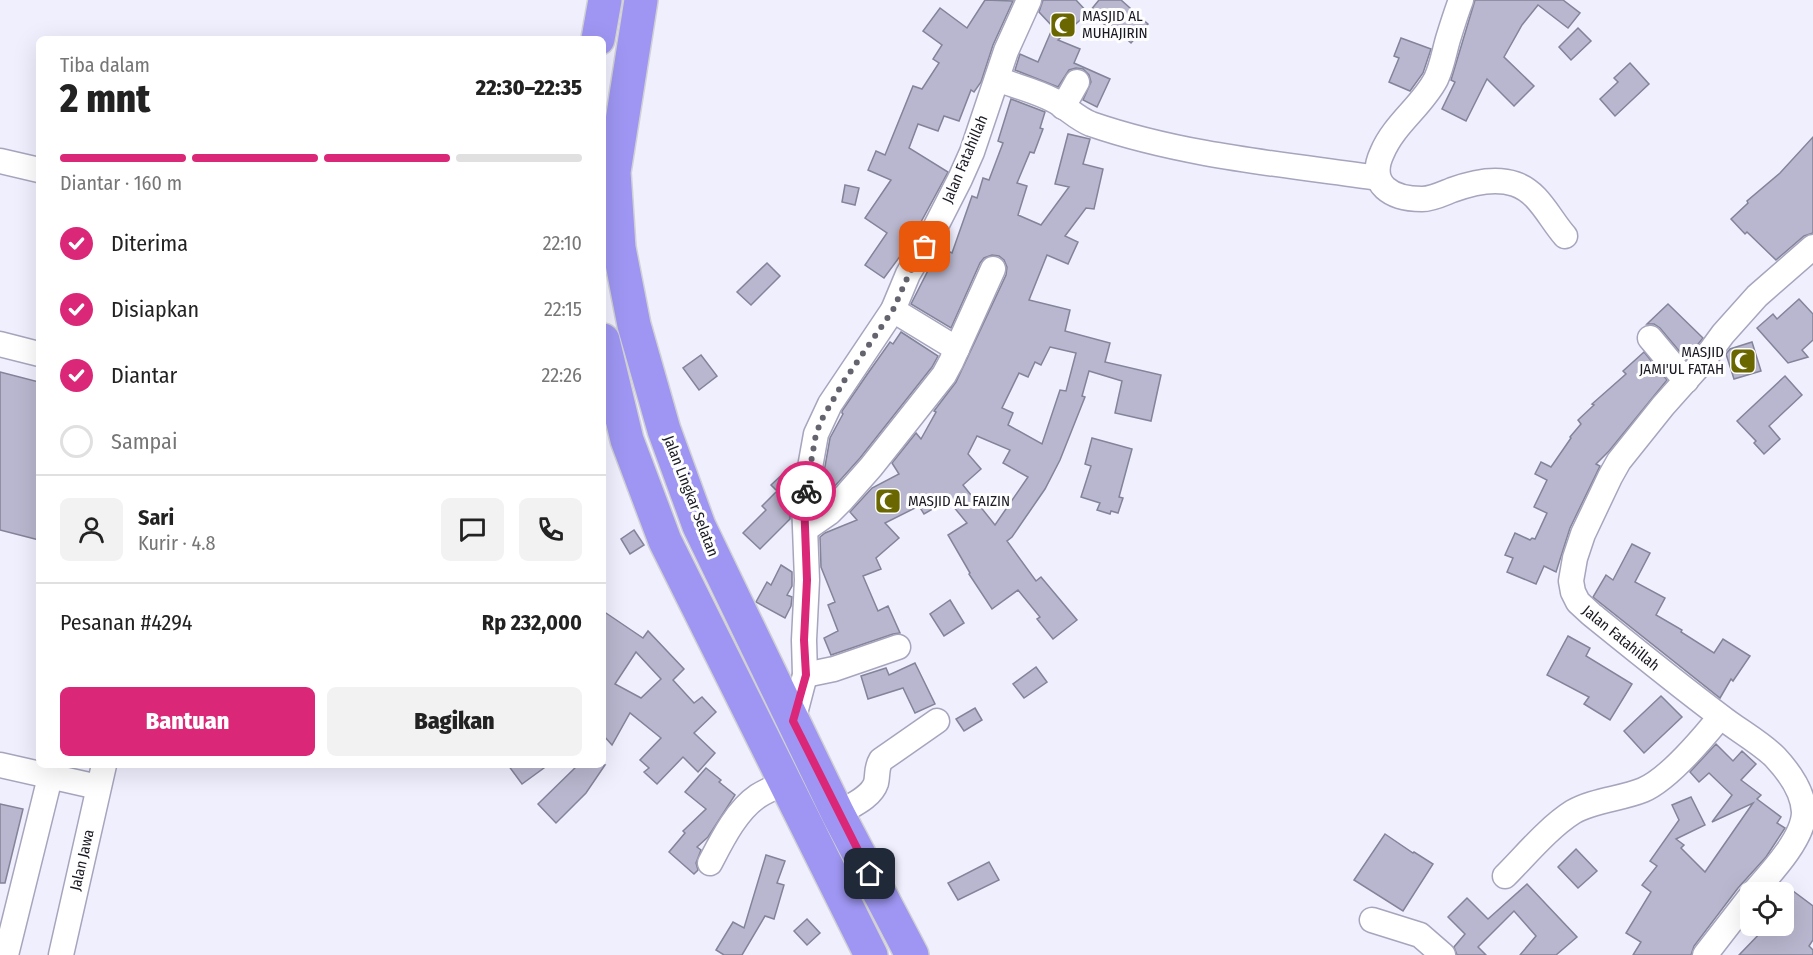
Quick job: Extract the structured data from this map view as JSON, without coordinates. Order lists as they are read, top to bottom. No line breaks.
{"streets":{"highway":["Jalan Lingkar Selatan"],"street":["Jalan Fatahillah","Jalan Jawa"]},"crossings":[["Jalan Fatahillah","Jalan Lingkar Selatan"]],"places":{"mosque":["MASJID AL MUHAJIRIN","MASJID JAMI'UL FATAH","MASJID AL FAIZIN"]},"page":{"heading":["2 mnt","Tiba dalam","22:30–22:35"],"panel":["Sari","Kurir · 4.8","Pesanan #4294","Rp 232,000"],"bar":"Diantar · 160 m","list":[["Diterima","22:10"],["Disiapkan","22:15"],["Diantar","22:26"],"Sampai"],"buttons":["Bantuan","Bagikan"]}}
